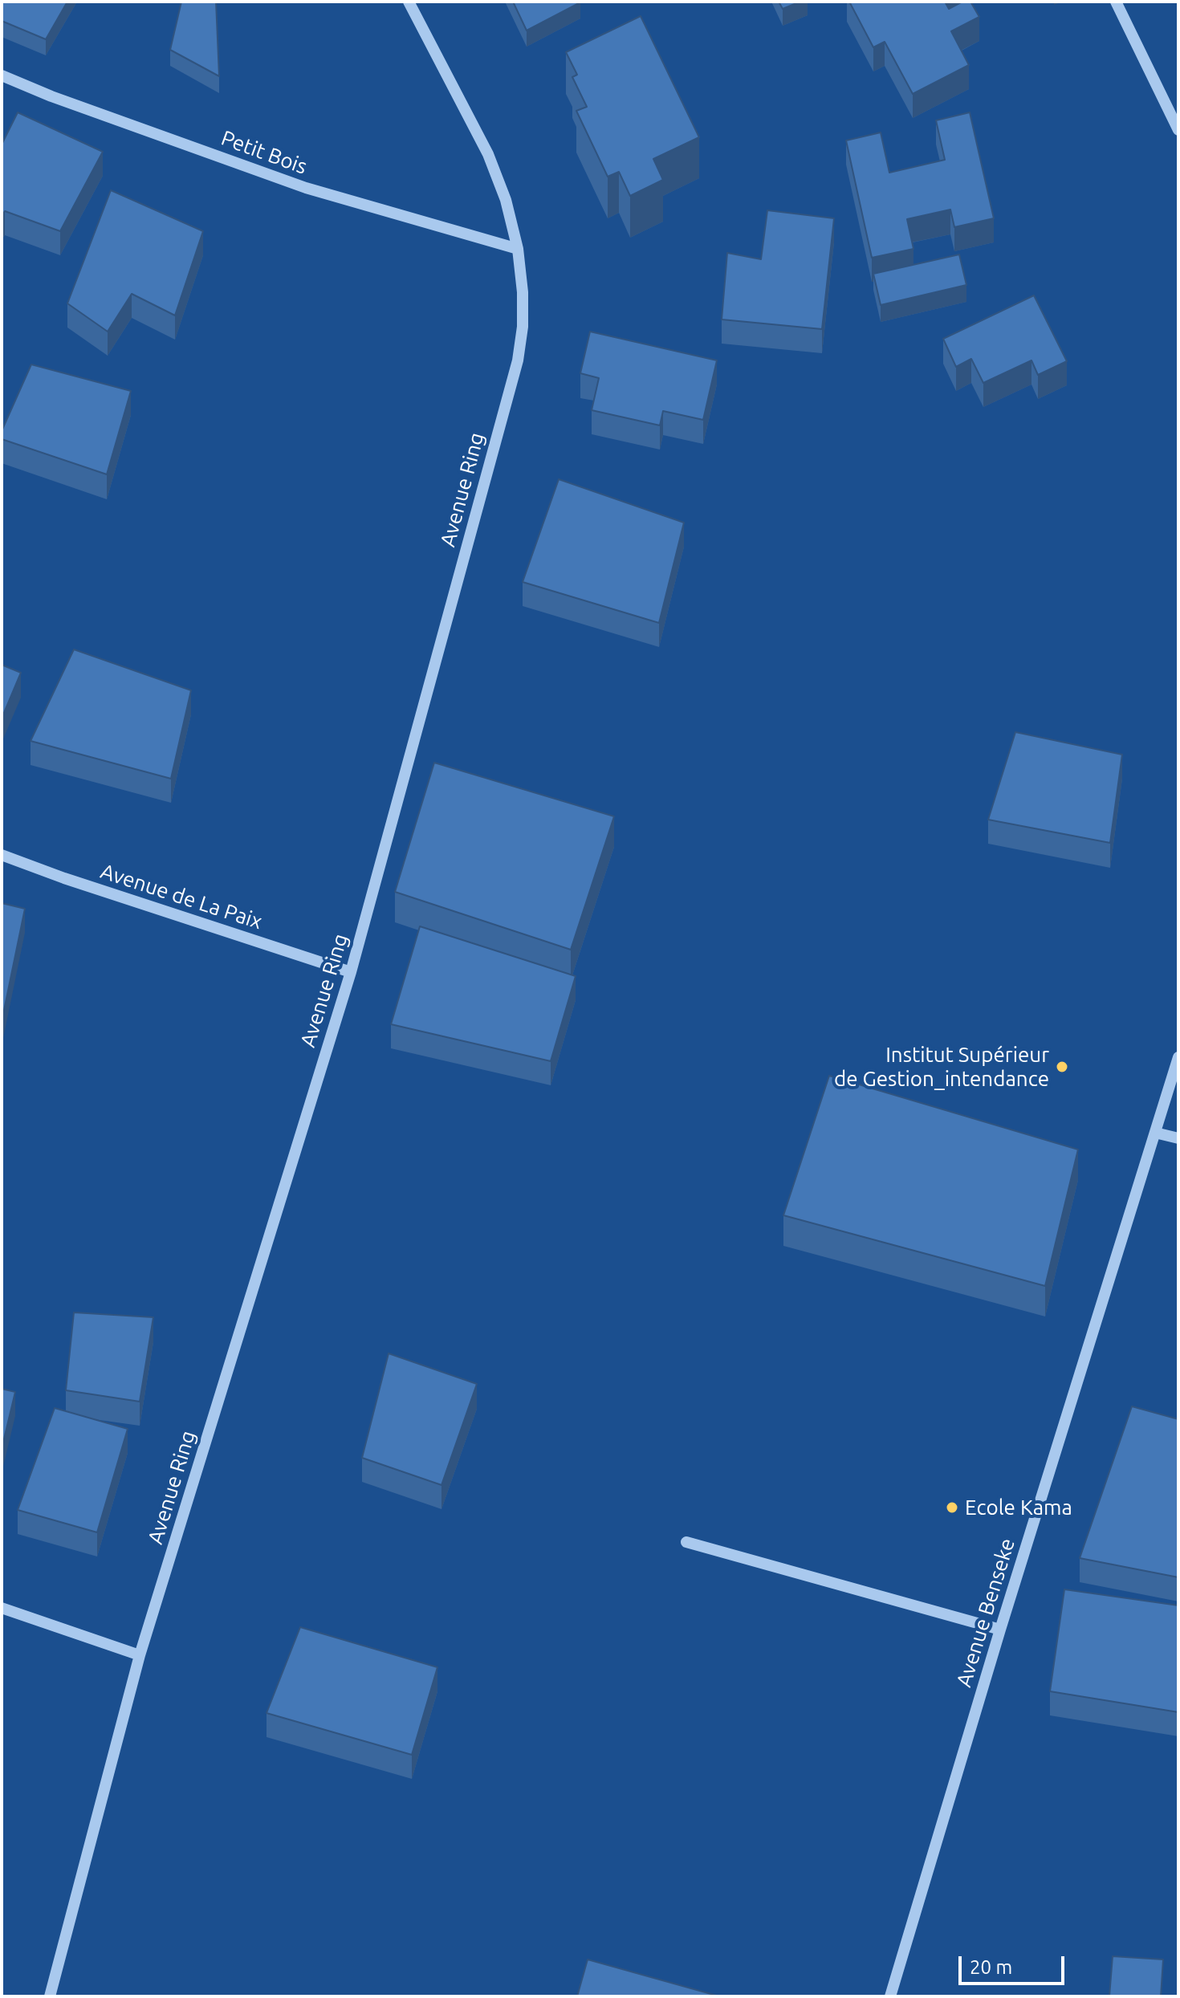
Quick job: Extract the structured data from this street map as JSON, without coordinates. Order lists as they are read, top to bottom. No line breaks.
{"streets":{"street":["Petit Bois","Avenue Ring","Avenue de La Paix","Avenue Benseke"]},"crossings":[["Petit Bois","Avenue Ring"],["Avenue Ring","Avenue de La Paix"]],"places":["Institut Supérieur de Gestion_intendance","Ecole Kama"],"scale_bar":"20 m"}
